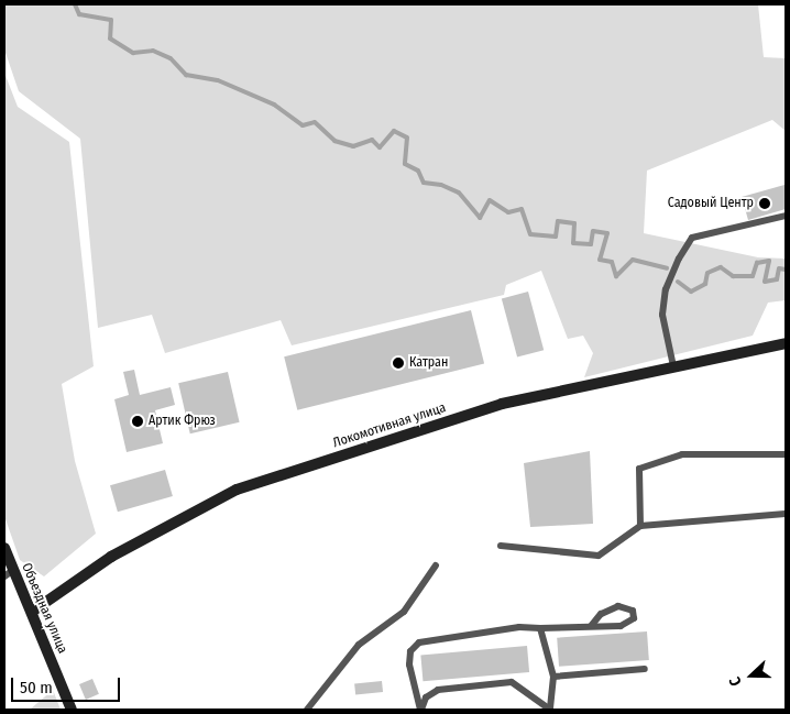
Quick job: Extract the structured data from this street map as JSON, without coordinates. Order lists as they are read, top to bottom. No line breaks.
{"streets":{"street":["Локомотивная улица","Объездная улица"]},"crossings":[["Локомотивная улица","Объездная улица"]],"places":["Садовый Центр","Катран","Артик Фрюз"],"scale_bar":"50 m","north":"left"}
